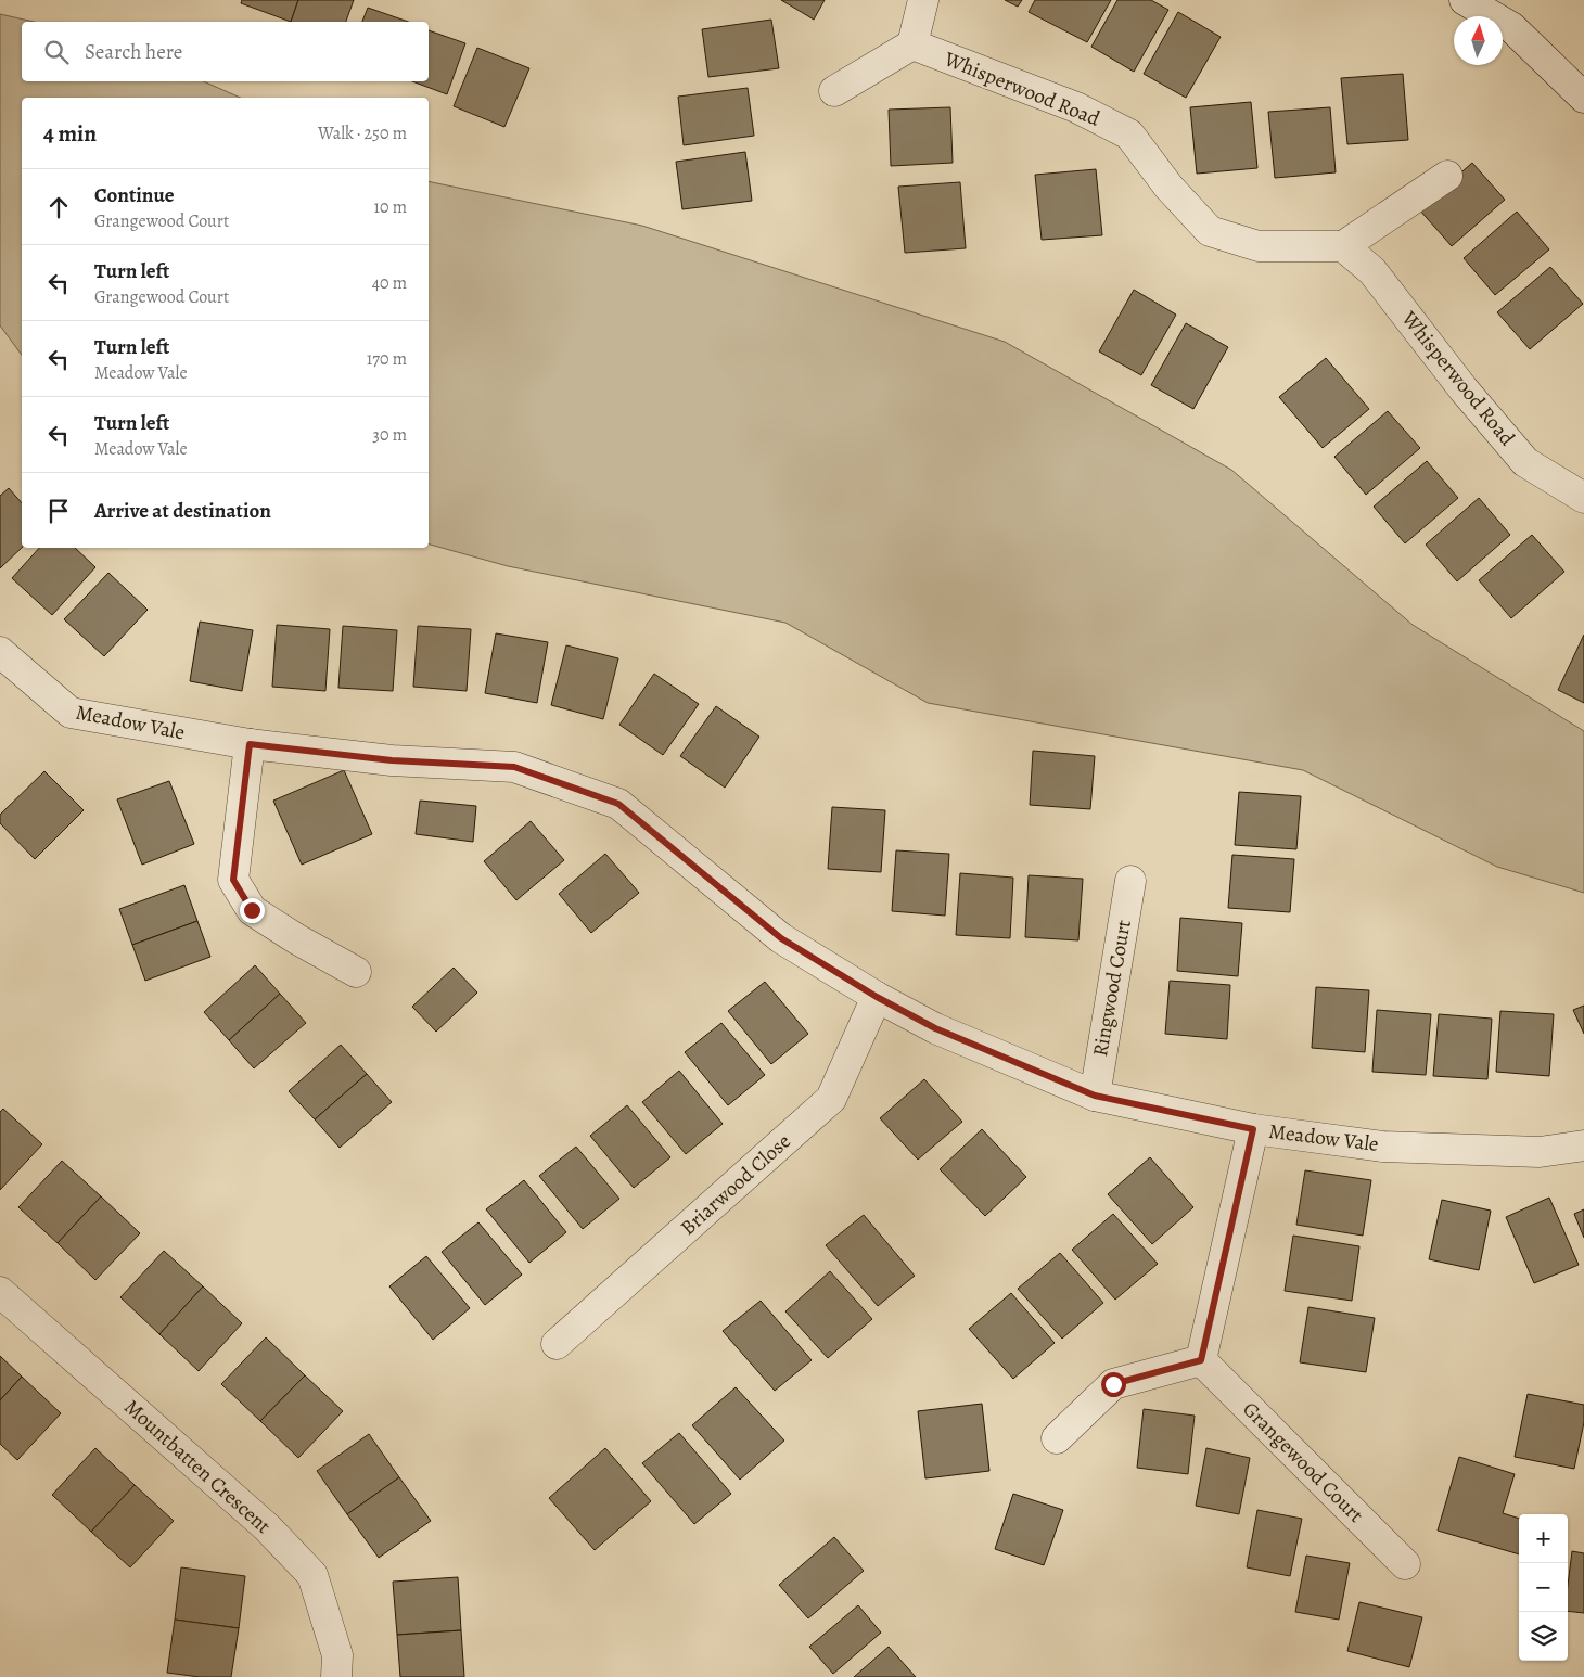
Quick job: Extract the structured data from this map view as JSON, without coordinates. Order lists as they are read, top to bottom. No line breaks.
{"streets":{"street":["Whisperwood Road","Meadow Vale","Ringwood Court","Briarwood Close","Grangewood Court","Mountbatten Crescent"]},"crossings":[["Meadow Vale","Ringwood Court"],["Meadow Vale","Briarwood Close"]],"north":"top","page":{"search":"Search here","heading":["4 min","Walk · 250 m"],"list":[["Continue","Grangewood Court","10 m"],["Turn left","Grangewood Court","40 m"],["Turn left","Meadow Vale","170 m"],["Turn left","Meadow Vale","30 m"],"Arrive at destination"],"map_buttons":["+","−"]}}
